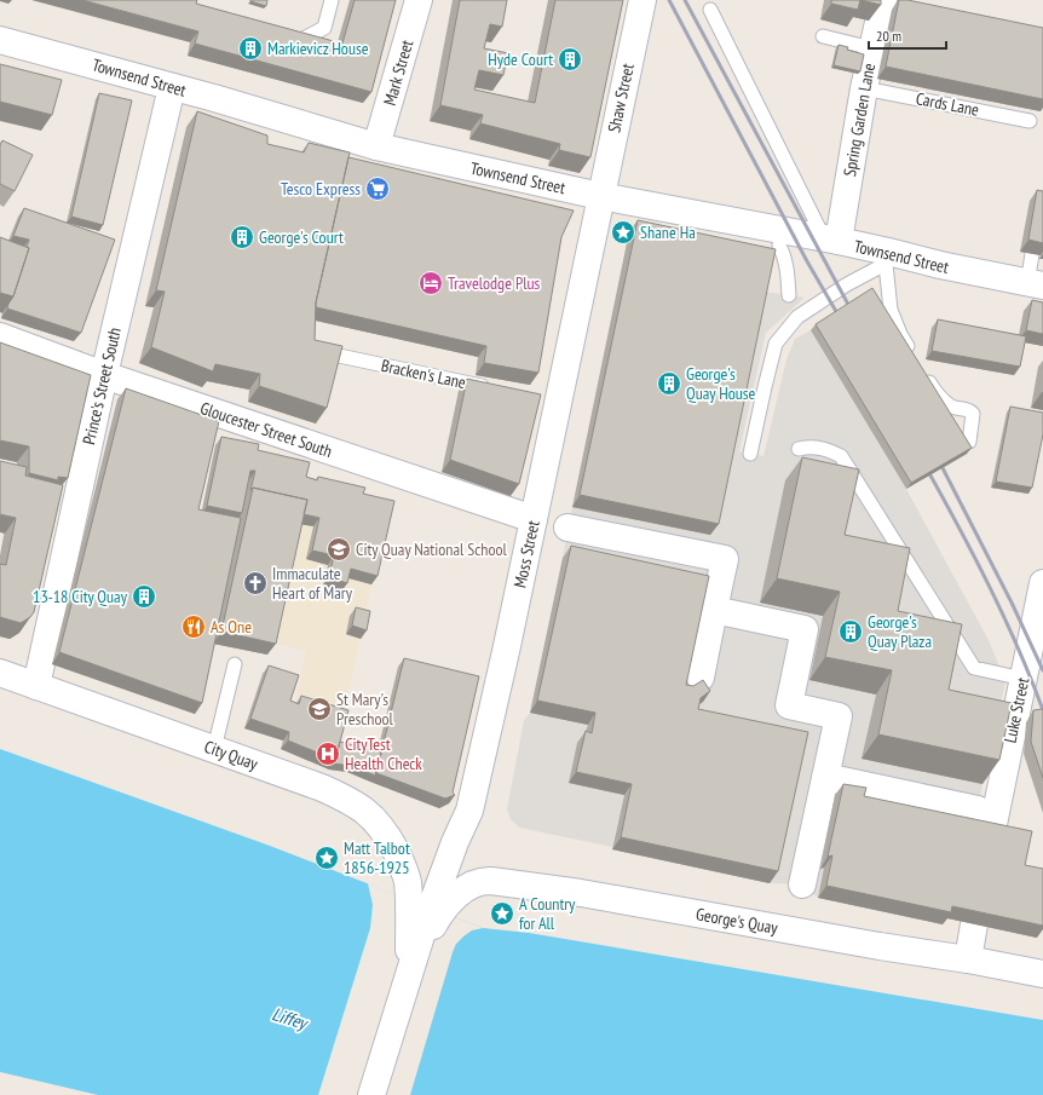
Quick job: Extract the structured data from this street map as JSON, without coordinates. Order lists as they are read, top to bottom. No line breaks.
{"streets":{"street":["Mark Street","Townsend Street","Shaw Street","Spring Garden Lane","Prince's Street South","Gloucester Street South","Moss Street","Luke Street","City Quay","George's Quay"],"lane":["Cards Lane","Bracken's Lane"]},"crossings":[["Mark Street","Townsend Street"],["Townsend Street","Shaw Street"],["Townsend Street","Spring Garden Lane"],["Townsend Street","Prince's Street South"],["Townsend Street","Moss Street"],["Shaw Street","Moss Street"],["Cards Lane","Spring Garden Lane"],["Prince's Street South","Gloucester Street South"],["Prince's Street South","City Quay"],["Gloucester Street South","Moss Street"],["Moss Street","City Quay"],["Moss Street","George's Quay"],["City Quay","George's Quay"]],"water":["Liffey"],"places":{"building":["Markievicz House","Hyde Court","George's Court","George's Quay House","13-18 City Quay","George's Quay Plaza"],"supermarket":["Tesco Express"],"place":["Shane Ha","Matt Talbot 1856-1925","A Country for All"],"hotel":["Travelodge Plus"],"school or university":["City Quay National School","St Mary's Preschool"],"church":["Immaculate Heart of Mary"],"restaurant":["As One"],"hospital":["CityTest Health Check"]},"scale_bar":"20 m"}
